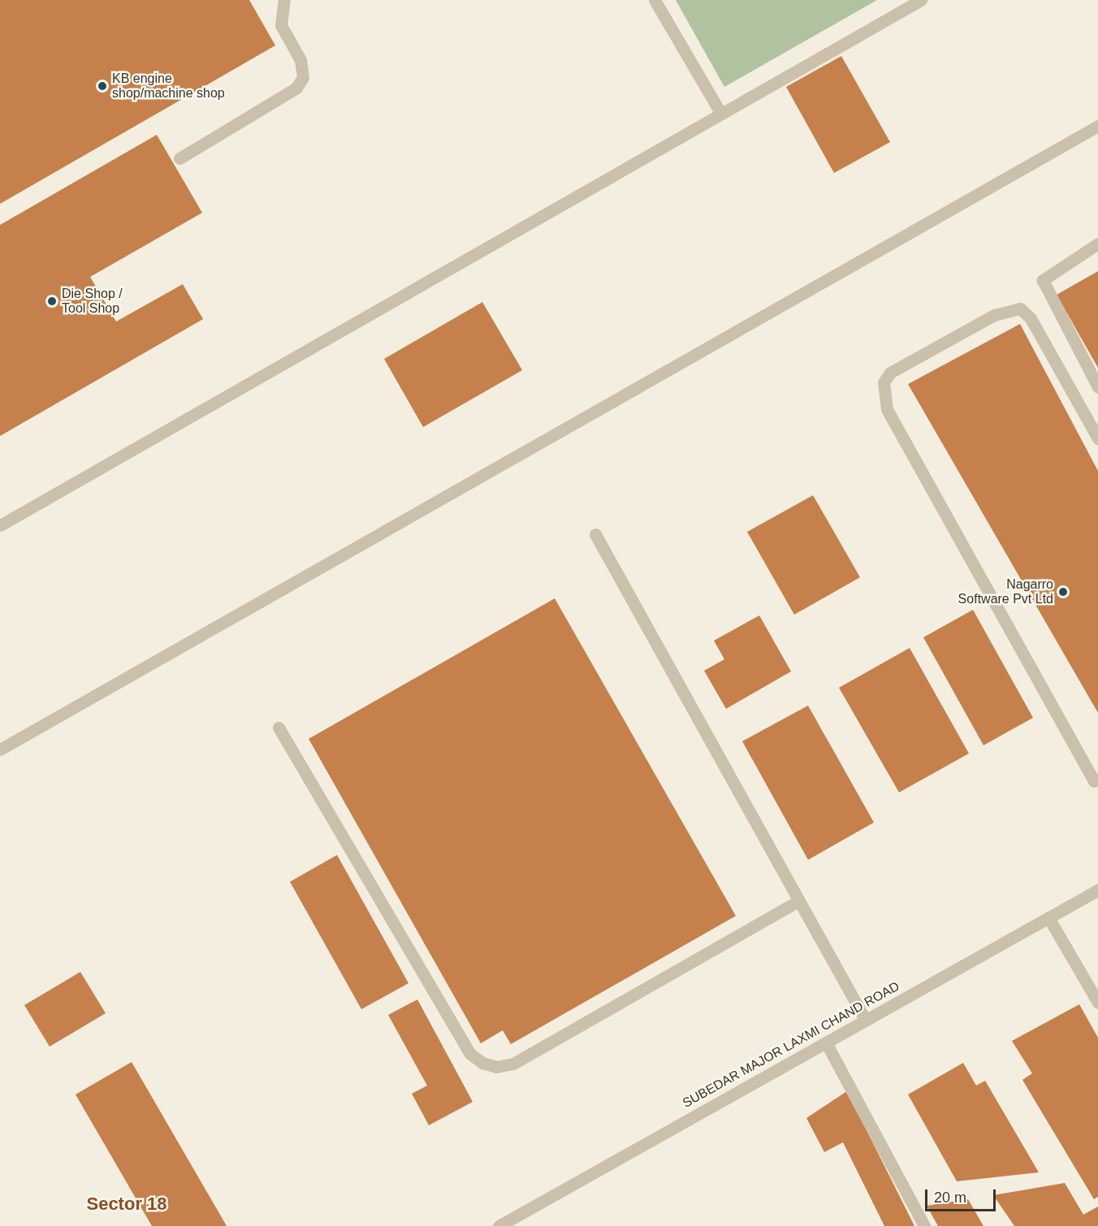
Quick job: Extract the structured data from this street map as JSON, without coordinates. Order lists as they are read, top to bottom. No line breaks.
{"streets":{"street":["SUBEDAR MAJOR LAXMI CHAND ROAD"]},"districts":["Sector 18"],"places":["KB engine shop/machine shop","Die Shop / Tool Shop","Nagarro Software Pvt Ltd"],"scale_bar":"20 m"}
